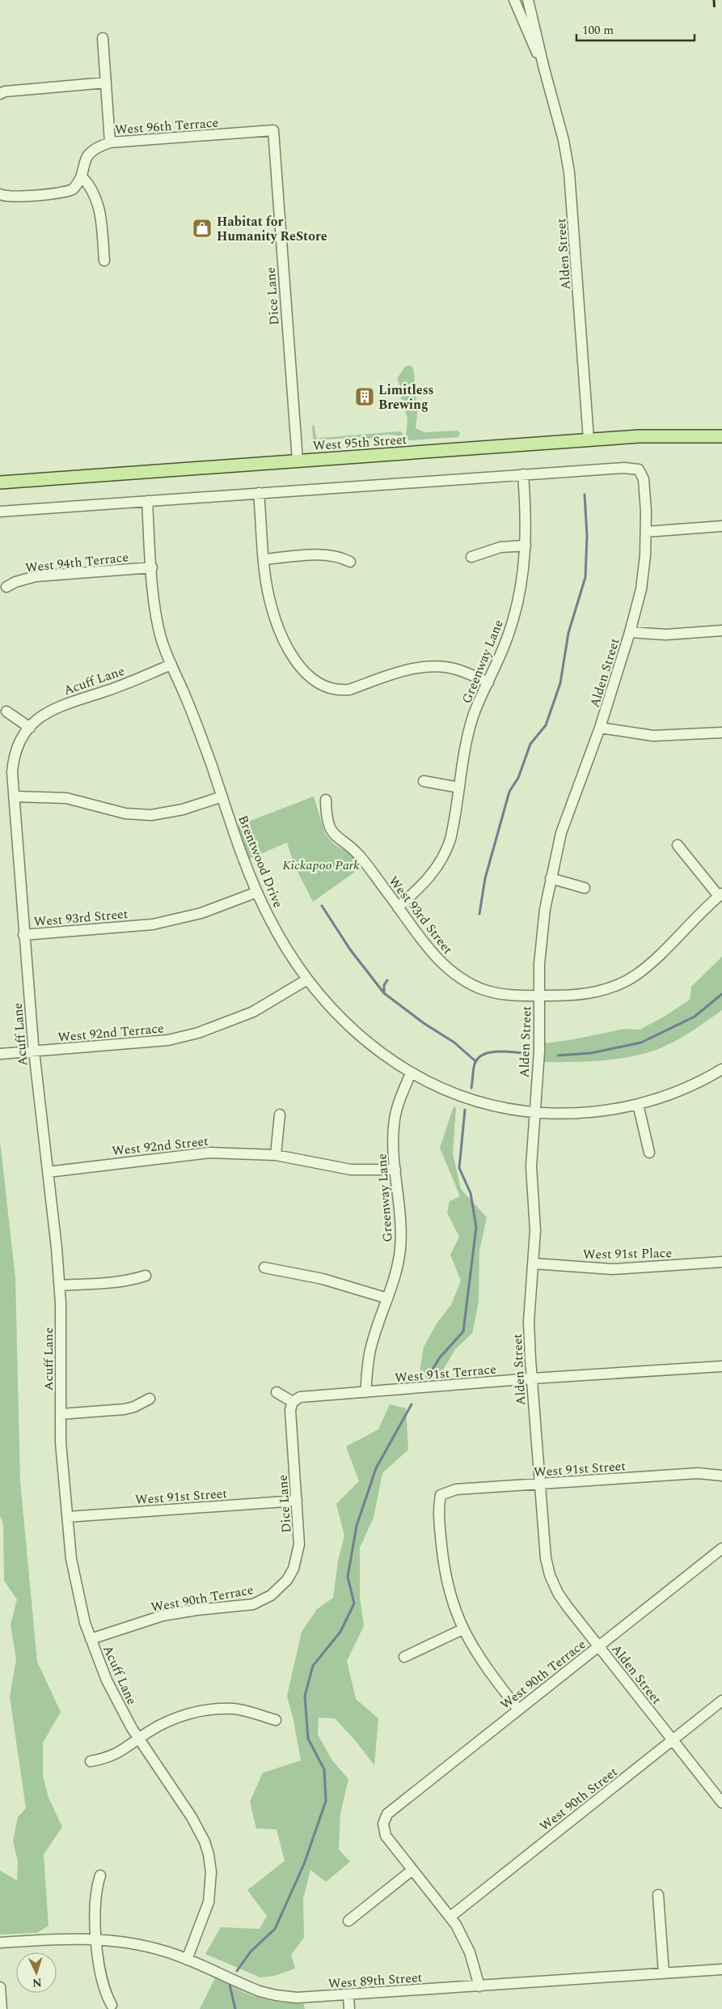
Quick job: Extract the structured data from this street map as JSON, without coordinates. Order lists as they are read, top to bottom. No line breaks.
{"streets":{"main road":["West 95th Street"],"street":["West 96th Terrace","Alden Street","Dice Lane","West 94th Terrace","Greenway Lane","Acuff Lane","Brentwood Drive","West 93rd Street","West 92nd Terrace","West 92nd Street","West 91st Place","West 91st Terrace","West 91st Street","West 90th Terrace","West 90th Street","West 89th Street"]},"crossings":[["West 96th Terrace","Dice Lane"],["Alden Street","West 95th Street"],["Alden Street","Greenway Lane"],["Alden Street","Brentwood Drive"],["Alden Street","West 93rd Street"],["Alden Street","West 91st Place"],["Alden Street","West 91st Terrace"],["Alden Street","West 91st Street"],["Alden Street","West 90th Terrace"],["Alden Street","West 90th Street"],["Dice Lane","West 95th Street"],["Dice Lane","West 91st Terrace"],["Dice Lane","West 91st Street"],["Dice Lane","West 90th Terrace"],["West 94th Terrace","Brentwood Drive"],["Greenway Lane","Brentwood Drive"],["Greenway Lane","West 93rd Street"],["Greenway Lane","West 92nd Street"],["Greenway Lane","West 91st Terrace"],["Acuff Lane","Brentwood Drive"],["Acuff Lane","West 93rd Street"],["Acuff Lane","West 92nd Terrace"],["Acuff Lane","West 92nd Street"],["Acuff Lane","West 91st Street"],["Acuff Lane","West 90th Terrace"],["Acuff Lane","West 89th Street"],["Brentwood Drive","West 93rd Street"],["Brentwood Drive","West 92nd Terrace"]],"parks":["Kickapoo Park"],"places":{"shop":["Habitat for Humanity ReStore"],"building":["Limitless Brewing"]},"scale_bar":"100 m","north":"bottom"}
